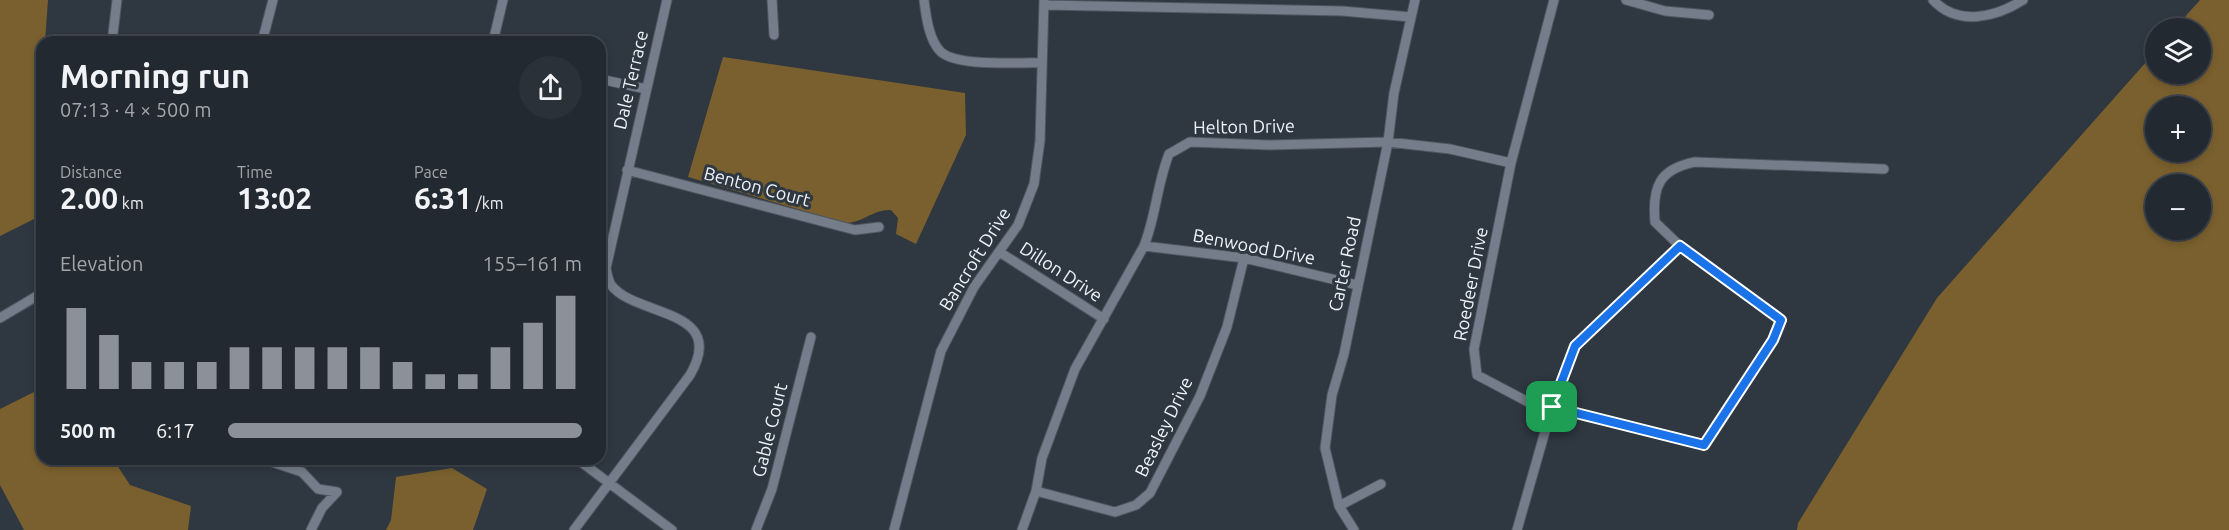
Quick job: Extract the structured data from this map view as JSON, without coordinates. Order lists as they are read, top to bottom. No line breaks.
{"streets":{"street":["Dale Terrace","Helton Drive","Benton Court","Benwood Drive","Bancroft Drive","Carter Road","Dillon Drive","Roedeer Drive","Beasley Drive","Gable Court"]},"crossings":[["Dale Terrace","Benton Court"],["Helton Drive","Benwood Drive"],["Helton Drive","Carter Road"],["Helton Drive","Dillon Drive"],["Helton Drive","Roedeer Drive"],["Helton Drive","Beasley Drive"],["Benwood Drive","Carter Road"],["Benwood Drive","Beasley Drive"],["Bancroft Drive","Dillon Drive"]],"page":{"map_buttons":["+","−"],"heading":["Morning run","07:13 · 4 × 500 m"],"stats":[["Distance","2.00 km"],["Time","13:02"],["Pace","6:31 /km"]],"chart":["Elevation","155–161 m"],"list":[{"name":"500 m","note":"6:17"}]}}
